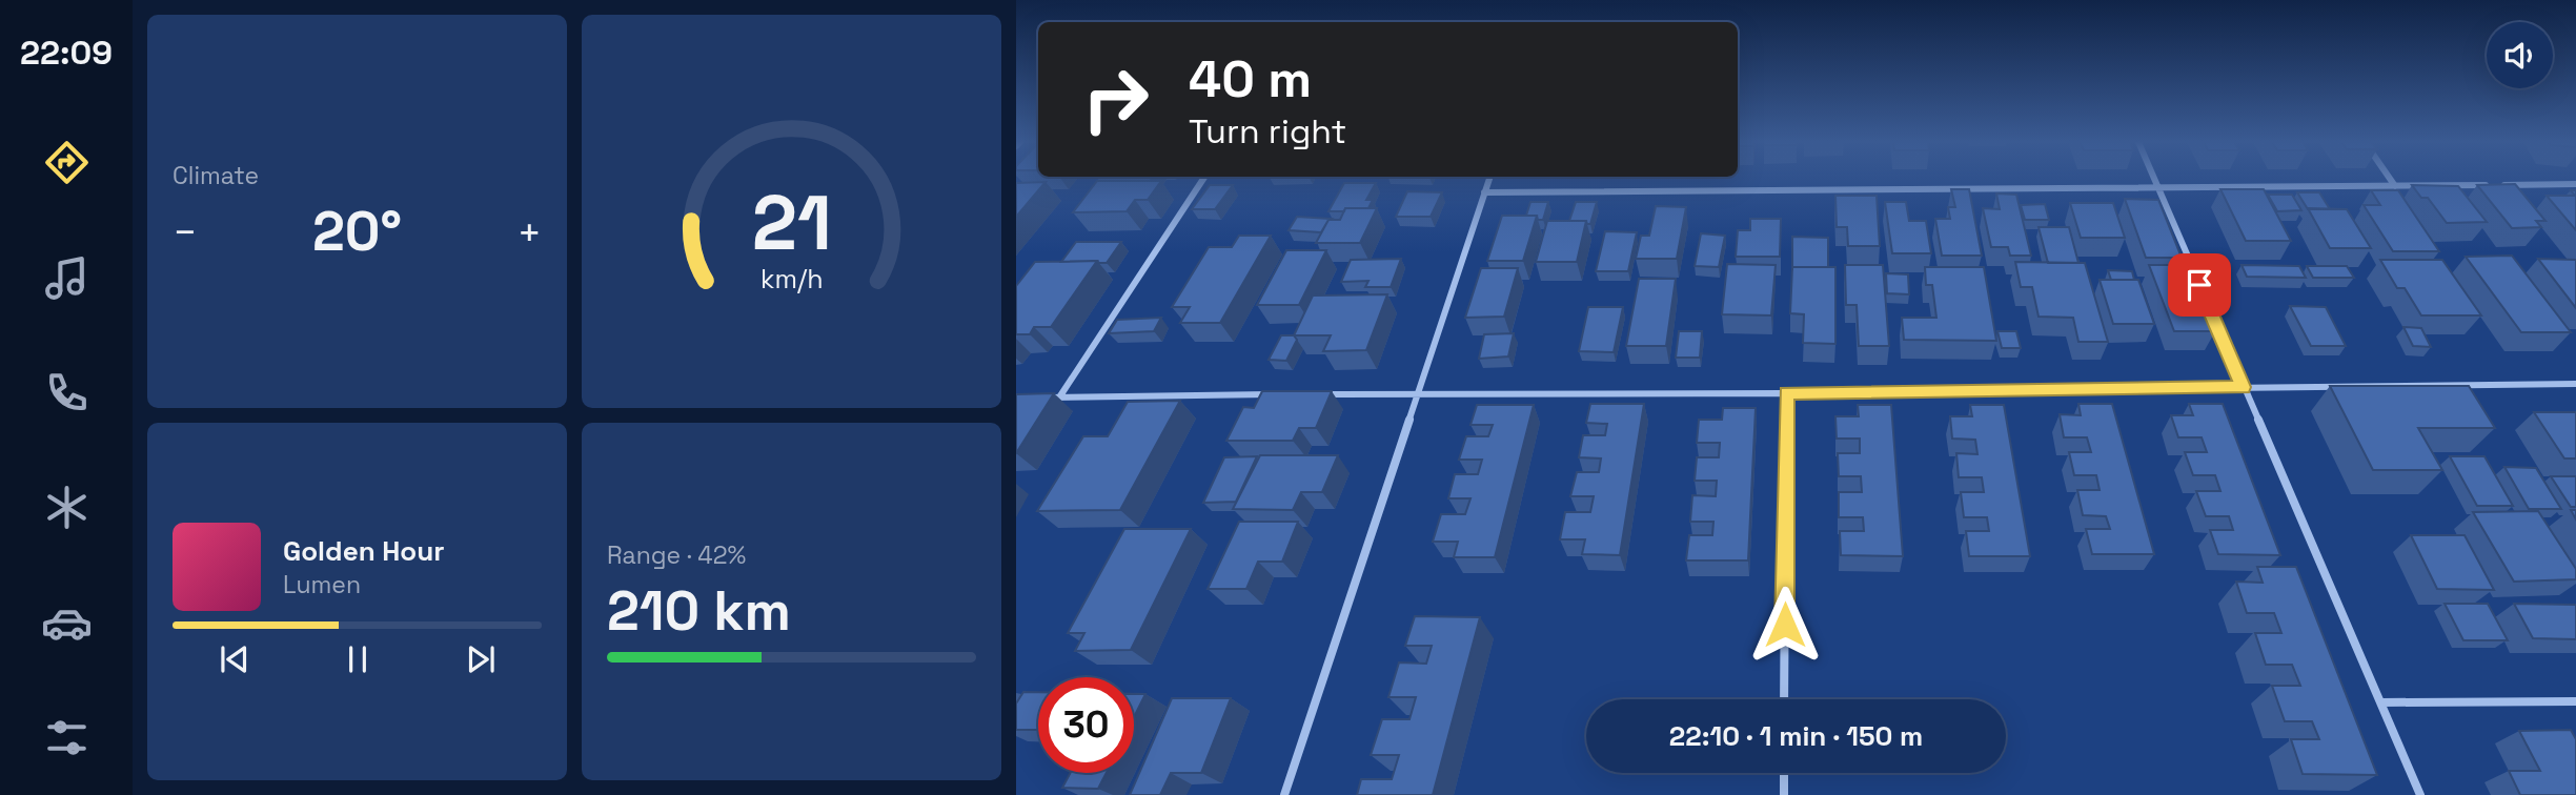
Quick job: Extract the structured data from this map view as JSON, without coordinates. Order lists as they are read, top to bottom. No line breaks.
{"page":{"tabs":"22:09","tile":["Climate",["Range · 42%","210 km"]],"turn":["40 m","Turn right"],"heat":["−","20°","+"],"song":["Golden Hour","Lumen"],"limit":"30","trip":"22:10 · 1 min · 150 m","gauge":["21","km/h"]}}
